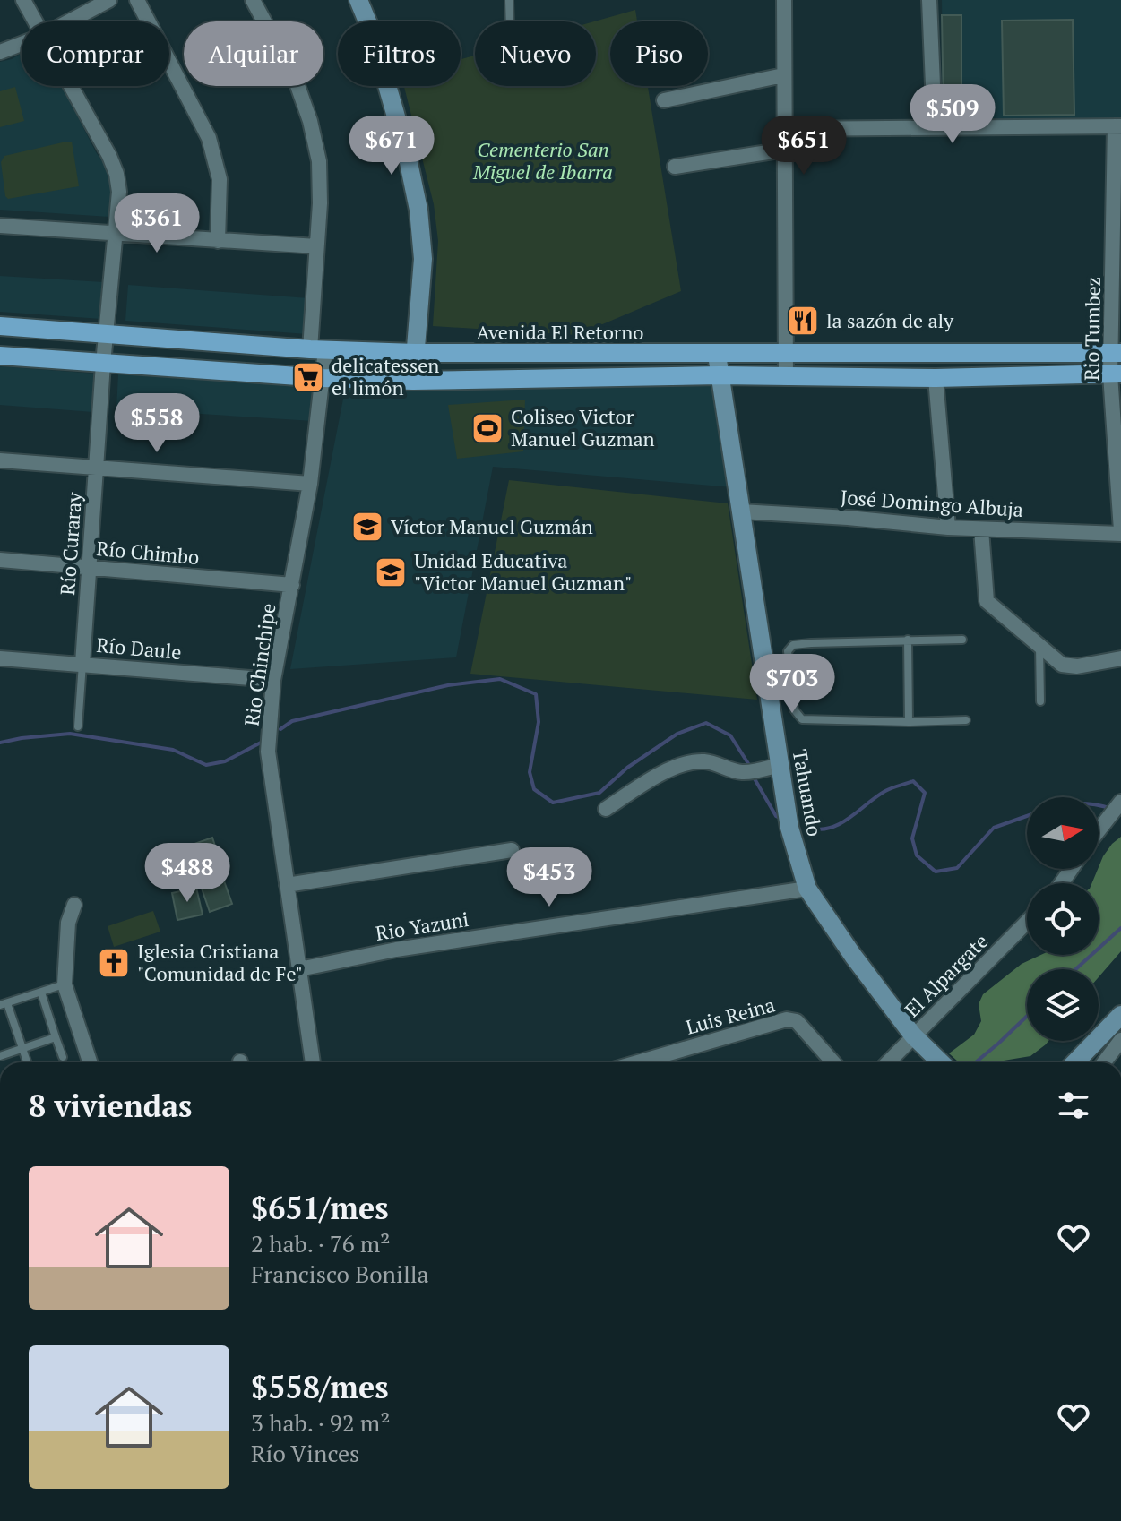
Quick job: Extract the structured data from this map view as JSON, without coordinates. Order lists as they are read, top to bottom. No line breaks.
{"streets":{"main road":["Avenida El Retorno"],"street":["Rio Tumbez","José Domingo Albuja","Río Curaray","Río Chimbo","Río Daule","Rio Chinchipe","Tahuando","Rio Yazuni","El Alpargate","Luis Reina"]},"crossings":[["Rio Tumbez","Avenida El Retorno"],["Rio Tumbez","José Domingo Albuja"],["Avenida El Retorno","Río Curaray"],["Avenida El Retorno","Rio Chinchipe"],["Avenida El Retorno","Tahuando"],["José Domingo Albuja","Tahuando"],["Río Curaray","Río Chimbo"],["Río Curaray","Río Daule"],["Río Chimbo","Rio Chinchipe"],["Río Daule","Rio Chinchipe"],["Rio Chinchipe","Rio Yazuni"],["Tahuando","Rio Yazuni"],["Tahuando","El Alpargate"]],"parks":["Cementerio San Miguel de Ibarra"],"places":{"restaurant":["la sazón de aly"],"supermarket":["delicatessen el limón"],"sports":["Coliseo Victor Manuel Guzman"],"school or university":["Víctor Manuel Guzmán","Unidad Educativa \"Victor Manuel Guzman\""],"church":["Iglesia Cristiana \"Comunidad de Fe\""]},"north":"right","page":{"chip":["Comprar","Alquilar","Filtros","Nuevo","Piso"],"price":["$509","$671","$651","$361","$558","$703","$488","$453"],"heading":"8 viviendas","list":[{"name":"$651/mes","note":"2 hab. · 76 m² · Francisco Bonilla"},{"name":"$558/mes","note":"3 hab. · 92 m² · Río Vinces"}]}}
